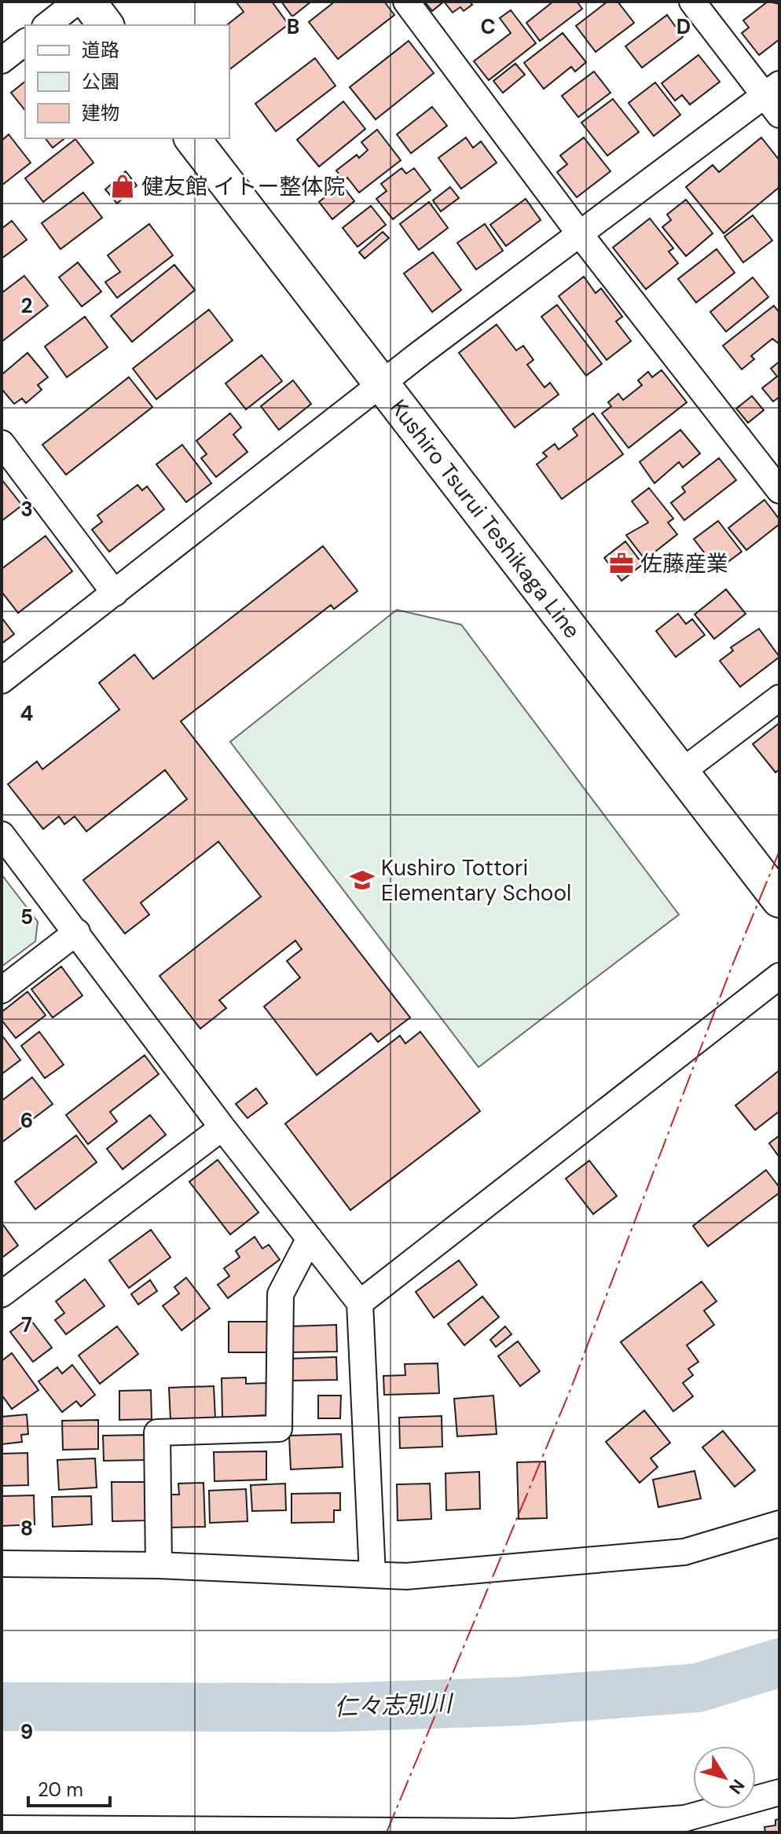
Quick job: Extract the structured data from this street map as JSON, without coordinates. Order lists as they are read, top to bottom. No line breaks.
{"streets":{"main road":["Kushiro Tsurui Teshikaga Line"]},"water":["仁々志別川"],"places":{"shop":["健友館 イトー整体院"],"office":["佐藤産業"],"school or university":["Kushiro Tottori Elementary School"]},"legend":["道路","公園","建物"],"scale_bar":"20 m","north":"bottom right","grid":{"columns":["B","C","D"],"rows":["2","3","4","5","6","7","8","9"]}}
